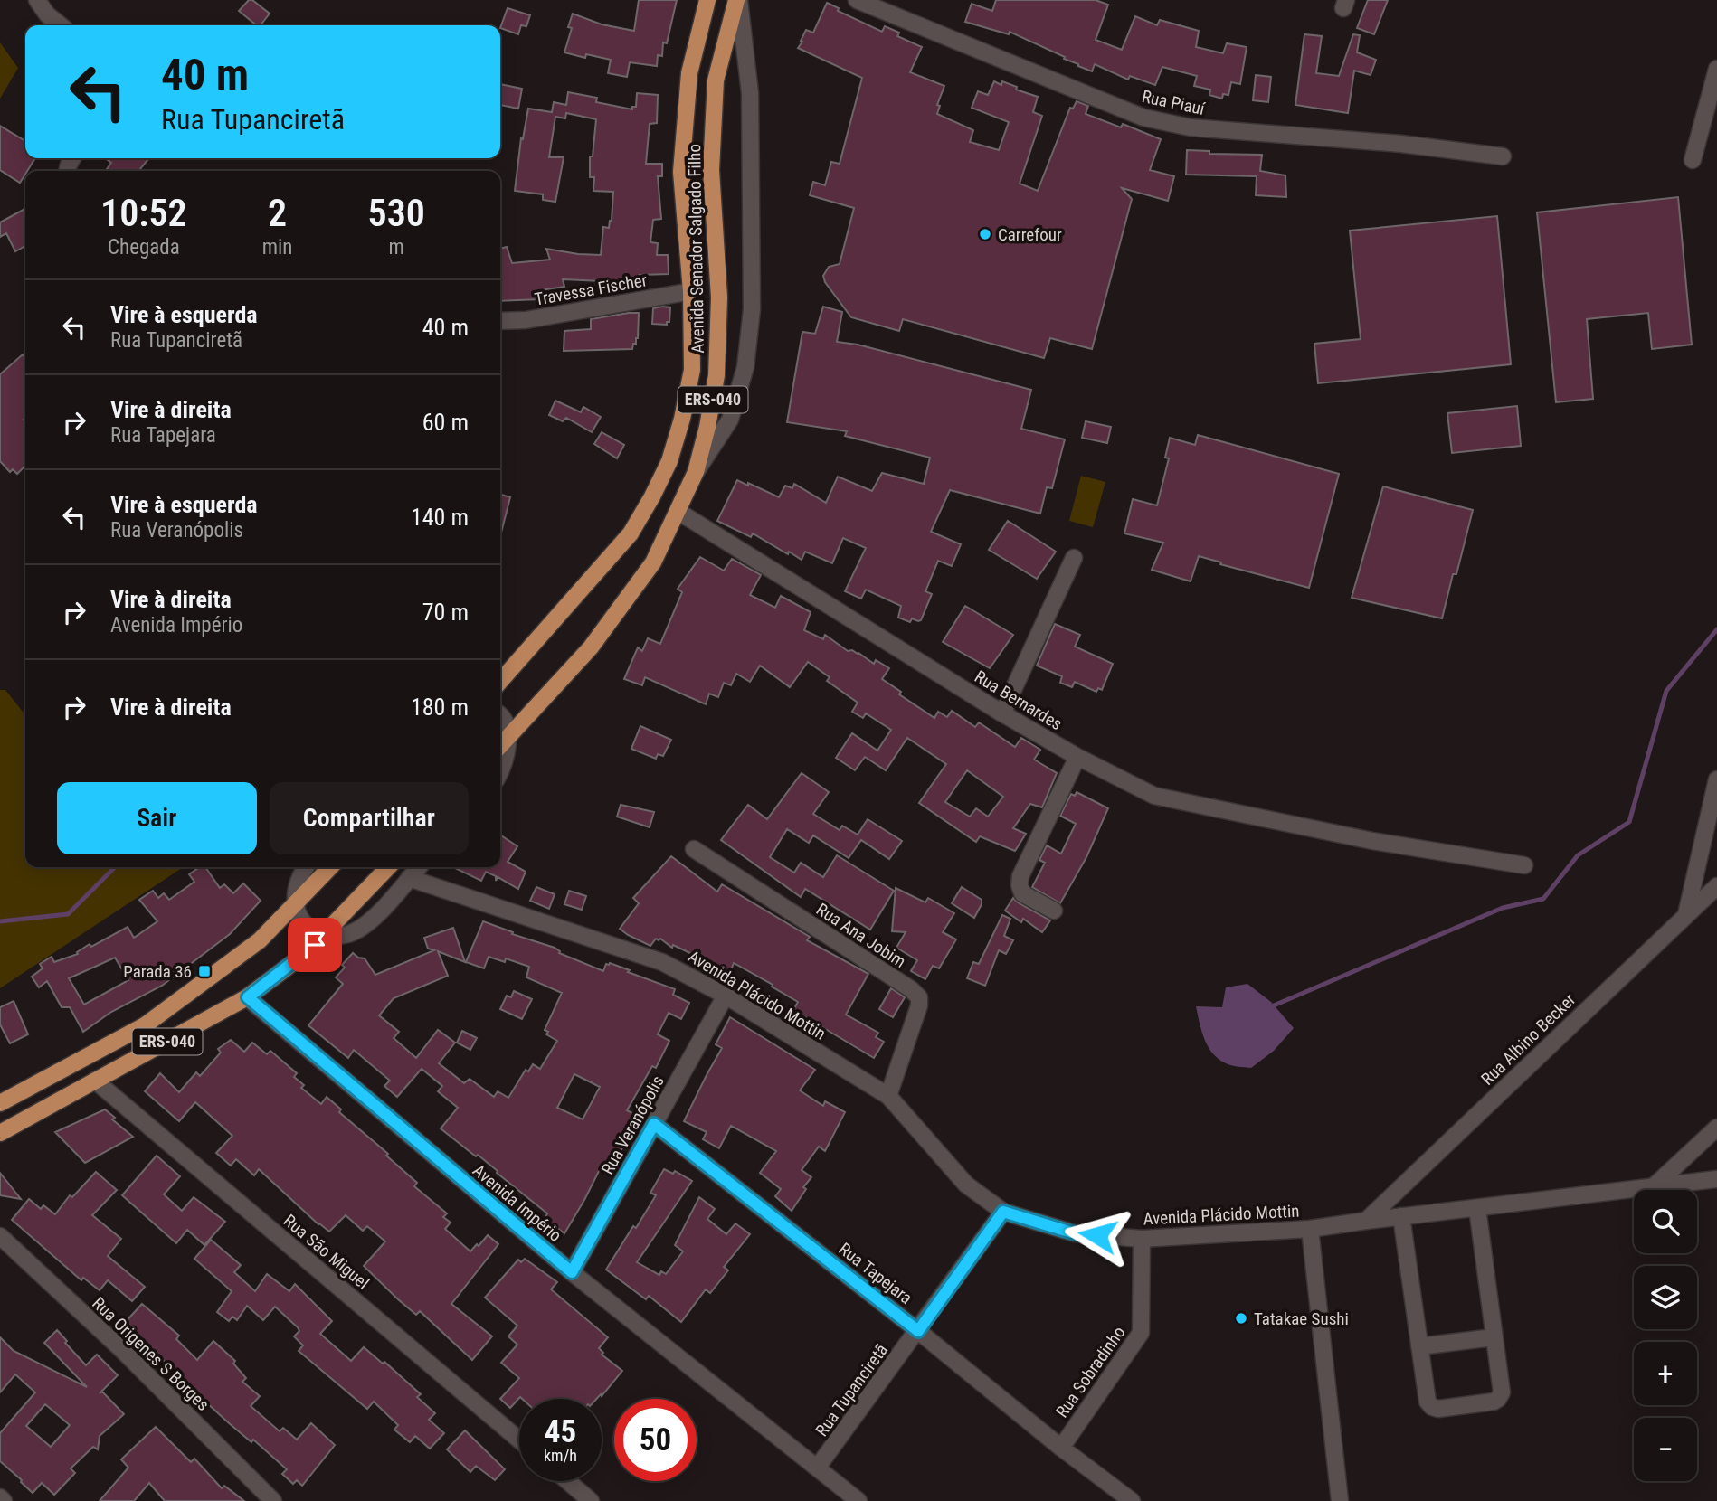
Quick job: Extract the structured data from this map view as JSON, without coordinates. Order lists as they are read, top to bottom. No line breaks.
{"streets":{"main road":["Avenida Senador Salgado Filho","ERS-040"],"street":["Rua Piauí","Travessa Fischer","Rua Bernardes","Rua Ana Jobim","Avenida Plácido Mottin","Rua Albino Becker","Rua Veranópolis","Avenida Império","Rua São Miguel","Rua Tapejara","Rua Origenes S Borges","Rua Sobradinho","Rua Tupanciretã"]},"crossings":[["Avenida Senador Salgado Filho","Travessa Fischer"],["Avenida Senador Salgado Filho","Rua Bernardes"],["ERS-040","Avenida Império"],["ERS-040","Rua São Miguel"],["Rua Ana Jobim","Avenida Plácido Mottin"],["Avenida Plácido Mottin","Rua Albino Becker"],["Avenida Plácido Mottin","Rua Veranópolis"],["Avenida Plácido Mottin","Rua Sobradinho"],["Avenida Plácido Mottin","Rua Tupanciretã"],["Rua Veranópolis","Avenida Império"],["Rua Veranópolis","Rua Tapejara"],["Avenida Império","Rua Tupanciretã"],["Rua Tapejara","Rua Sobradinho"],["Rua Tapejara","Rua Tupanciretã"]],"places":{"other":["Carrefour","Tatakae Sushi"],"transit":["Parada 36"]},"page":{"turn":["40 m","Rua Tupanciretã"],"eta":["10:52","Chegada","2","min","530","m"],"list":[{"name":"Vire à esquerda","note":"Rua Tupanciretã","value":"40 m"},{"name":"Vire à direita","note":"Rua Tapejara","value":"60 m"},{"name":"Vire à esquerda","note":"Rua Veranópolis","value":"140 m"},{"name":"Vire à direita","note":"Avenida Império","value":"70 m"},{"name":"Vire à direita","value":"180 m"}],"buttons":["Sair","Compartilhar"],"map_buttons":["+","−"],"speed":"45 km/h","limit":"50"}}
